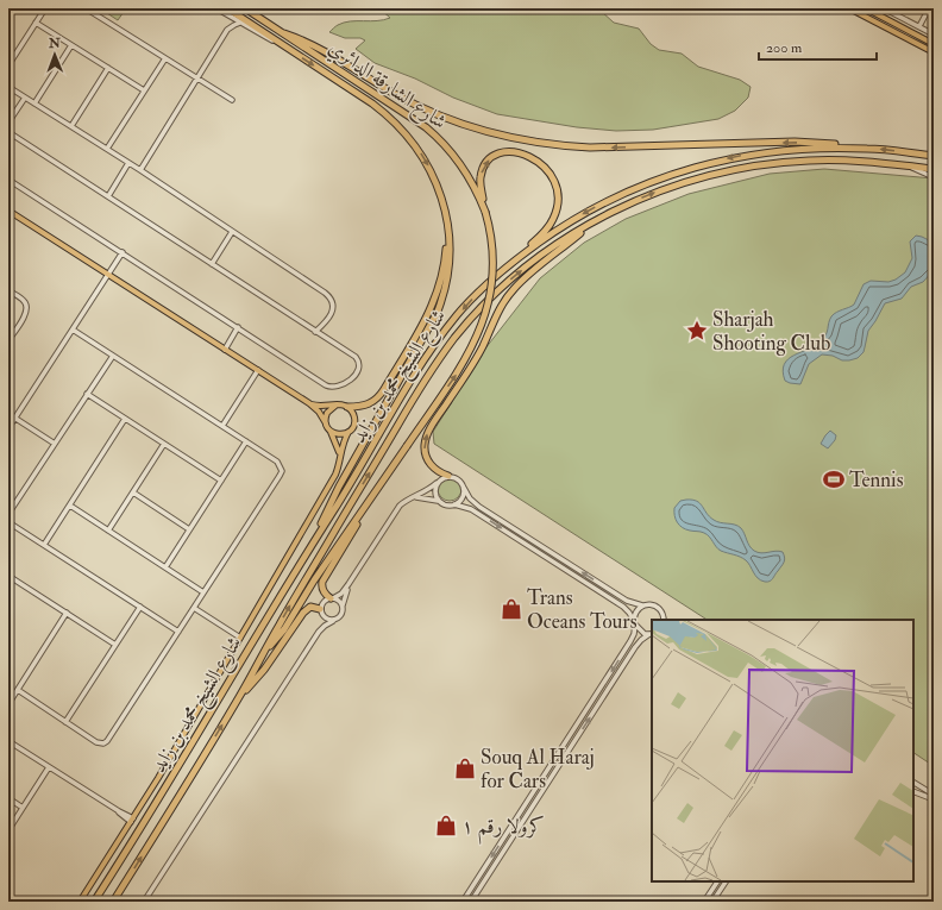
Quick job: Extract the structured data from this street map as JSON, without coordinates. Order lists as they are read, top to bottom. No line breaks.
{"streets":{"highway":["شارع الشارقة الدائري","شارع الشيخ محمد بن زايد"]},"places":{"place":["Sharjah Shooting Club"],"sports":["Tennis"],"shop":["Trans Oceans Tours","Souq Al Haraj for Cars","كرولا رقم ١"]},"scale_bar":"200 m","north":"top"}
